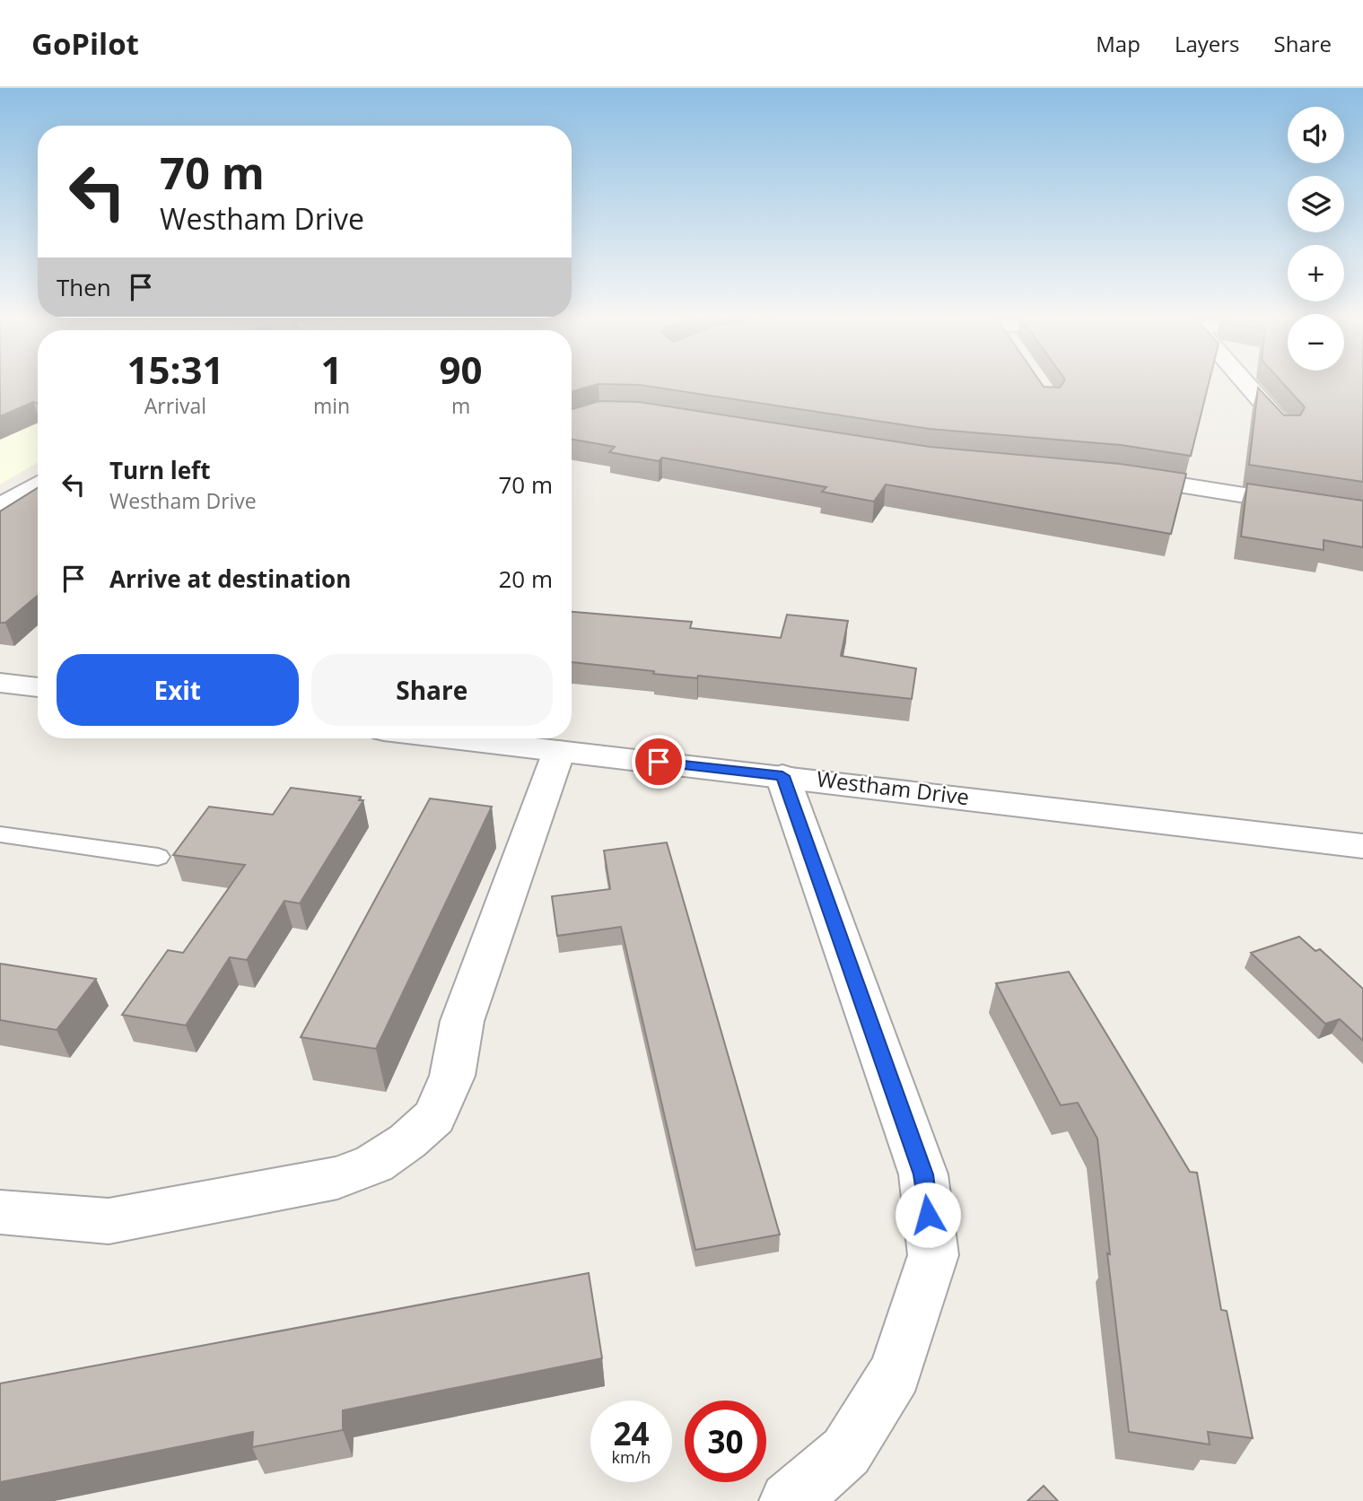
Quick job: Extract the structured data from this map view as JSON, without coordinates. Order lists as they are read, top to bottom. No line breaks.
{"streets":{"street":["Westham Drive"]},"page":{"header":"GoPilot","nav":["Map","Layers","Share"],"map_buttons":["+","−"],"turn":["70 m","Westham Drive"],"then":"Then","eta":["15:31","Arrival","1","min","90","m"],"list":[{"name":"Turn left","note":"Westham Drive","value":"70 m"},{"name":"Arrive at destination","value":"20 m"}],"buttons":["Exit","Share"],"speed":"24 km/h","limit":"30"}}
